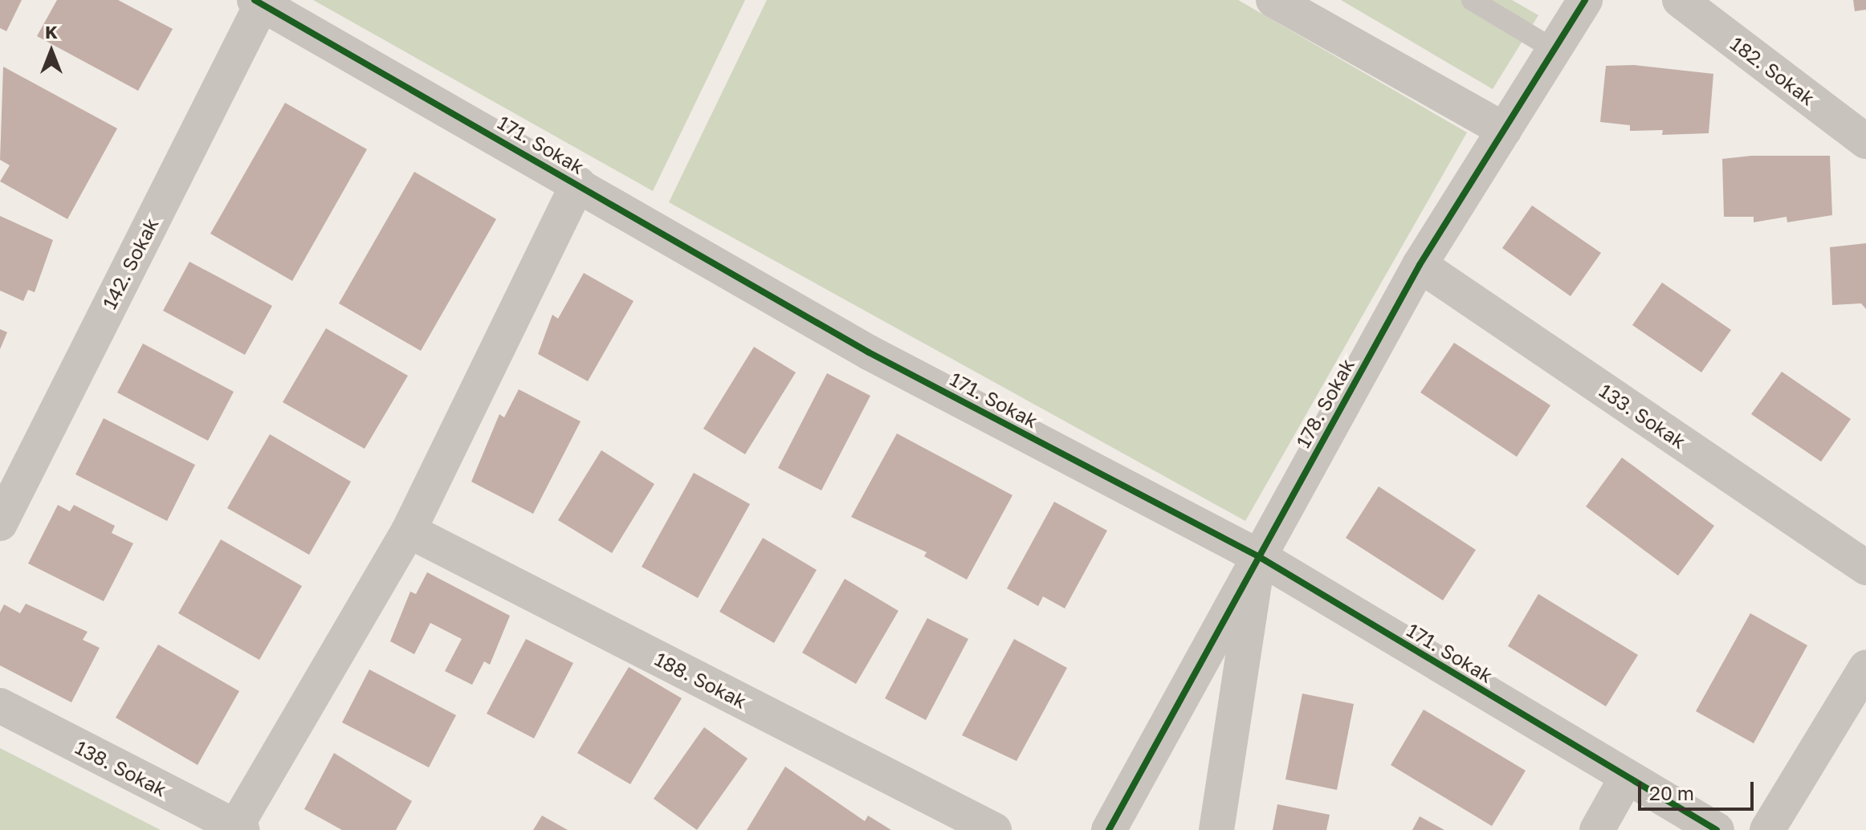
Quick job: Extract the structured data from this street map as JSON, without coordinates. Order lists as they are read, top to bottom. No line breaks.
{"streets":{"street":["182. Sokak","171. Sokak","142. Sokak","178. Sokak","133. Sokak","188. Sokak","138. Sokak"]},"crossings":[["171. Sokak","142. Sokak"],["171. Sokak","178. Sokak"],["178. Sokak","133. Sokak"]],"scale_bar":"20 m","north":"top"}
